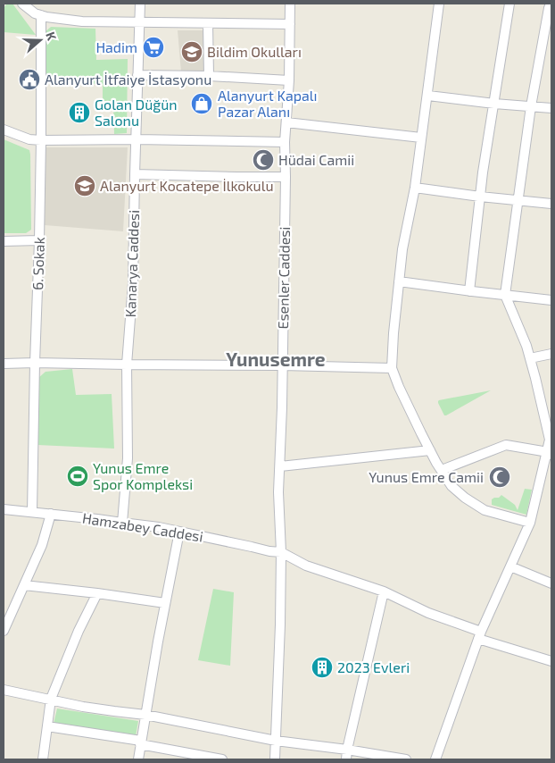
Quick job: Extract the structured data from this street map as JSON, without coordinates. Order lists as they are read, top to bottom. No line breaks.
{"streets":{"street":["6. Sokak","Kanarya Caddesi","Esenler Caddesi","Hamzabey Caddesi"]},"crossings":[["6. Sokak","Hamzabey Caddesi"],["Kanarya Caddesi","Hamzabey Caddesi"],["Esenler Caddesi","Hamzabey Caddesi"]],"districts":["Yunusemre"],"places":{"supermarket":["Hadim"],"school or university":["Bildim Okulları","Alanyurt Kocatepe İlkokulu"],"public building":["Alanyurt İtfaiye İstasyonu"],"shop":["Alanyurt Kapalı Pazar Alanı"],"building":["Golan Düğün Salonu","2023 Evleri"],"mosque":["Hüdai Camii","Yunus Emre Camii"],"sports":["Yunus Emre Spor Kompleksi"]},"north":"right"}
